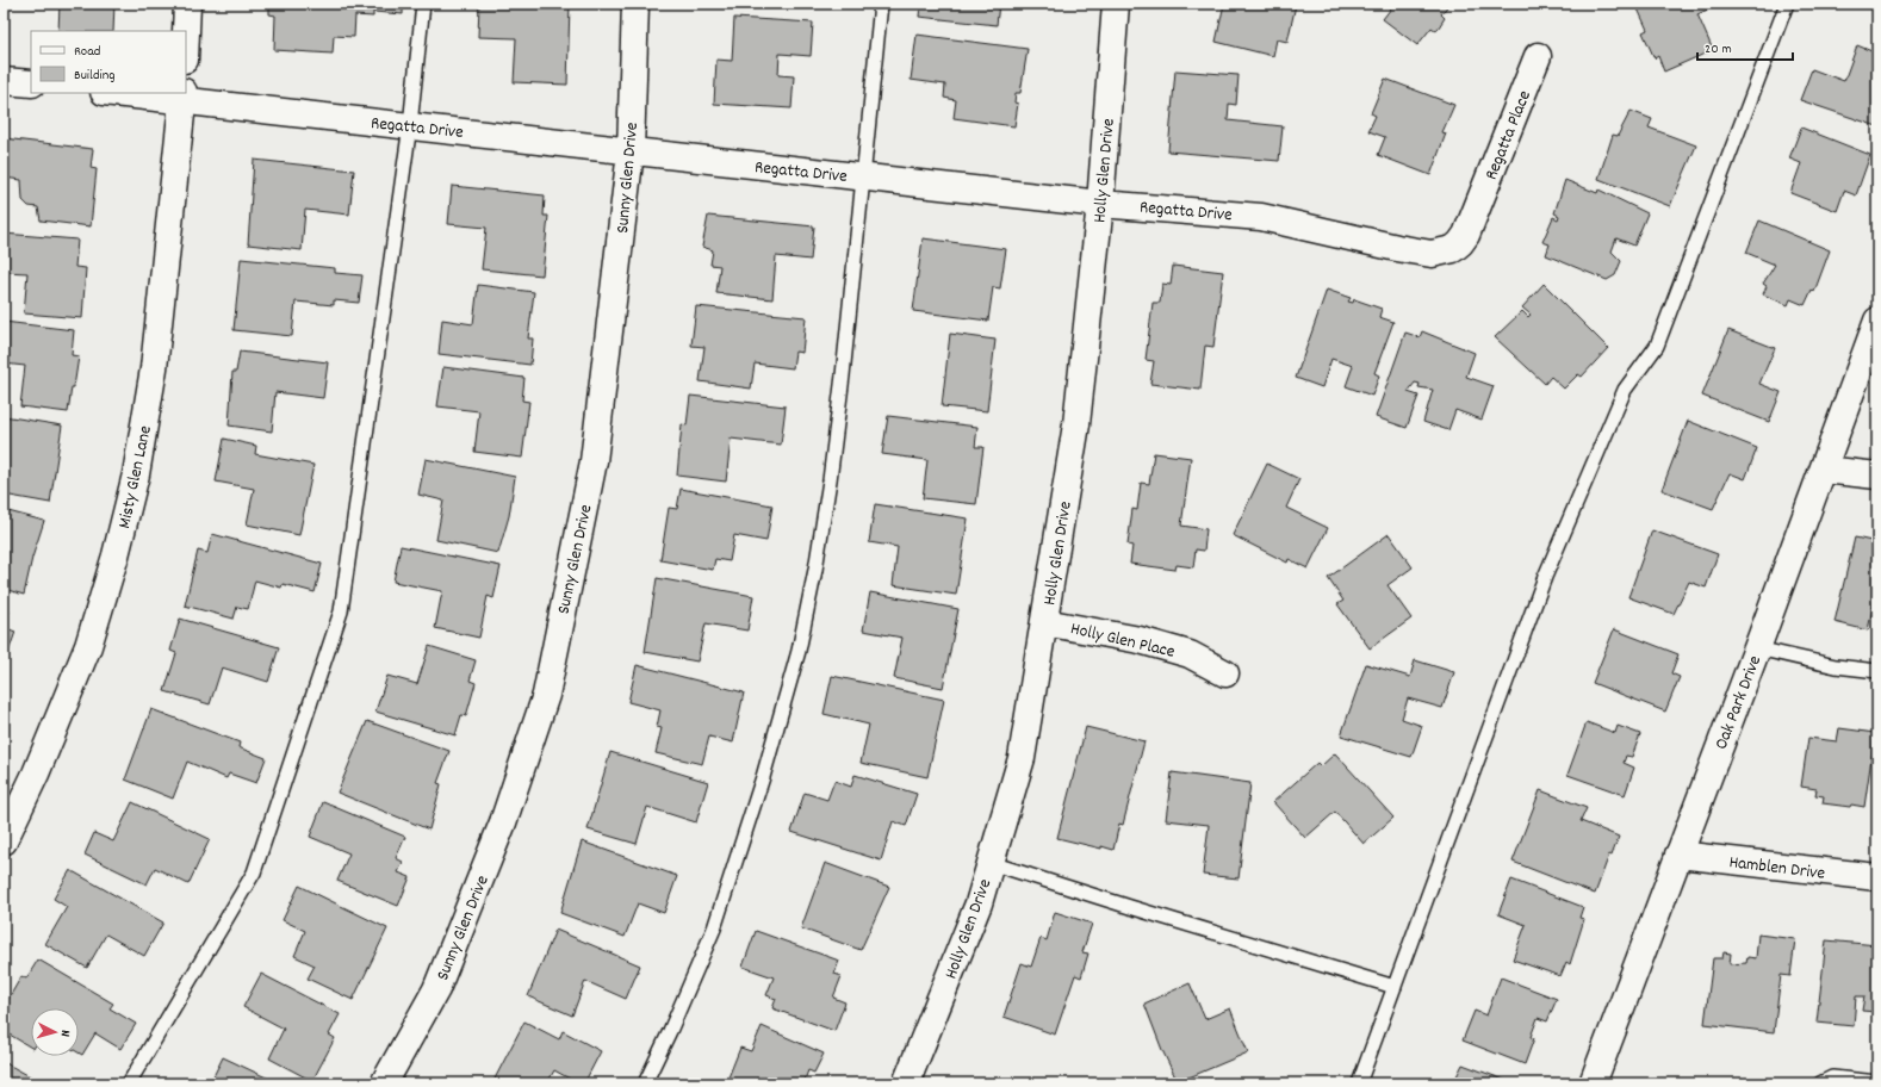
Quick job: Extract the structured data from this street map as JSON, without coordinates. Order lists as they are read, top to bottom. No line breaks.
{"streets":{"street":["Regatta Drive","Regatta Place","Holly Glen Drive","Sunny Glen Drive","Misty Glen Lane","Holly Glen Place","Oak Park Drive","Hamblen Drive"]},"crossings":[["Regatta Drive","Regatta Place"],["Regatta Drive","Holly Glen Drive"],["Regatta Drive","Sunny Glen Drive"],["Regatta Drive","Misty Glen Lane"],["Holly Glen Drive","Holly Glen Place"],["Oak Park Drive","Hamblen Drive"]],"legend":["Road","Building"],"scale_bar":"20 m","north":"right"}
